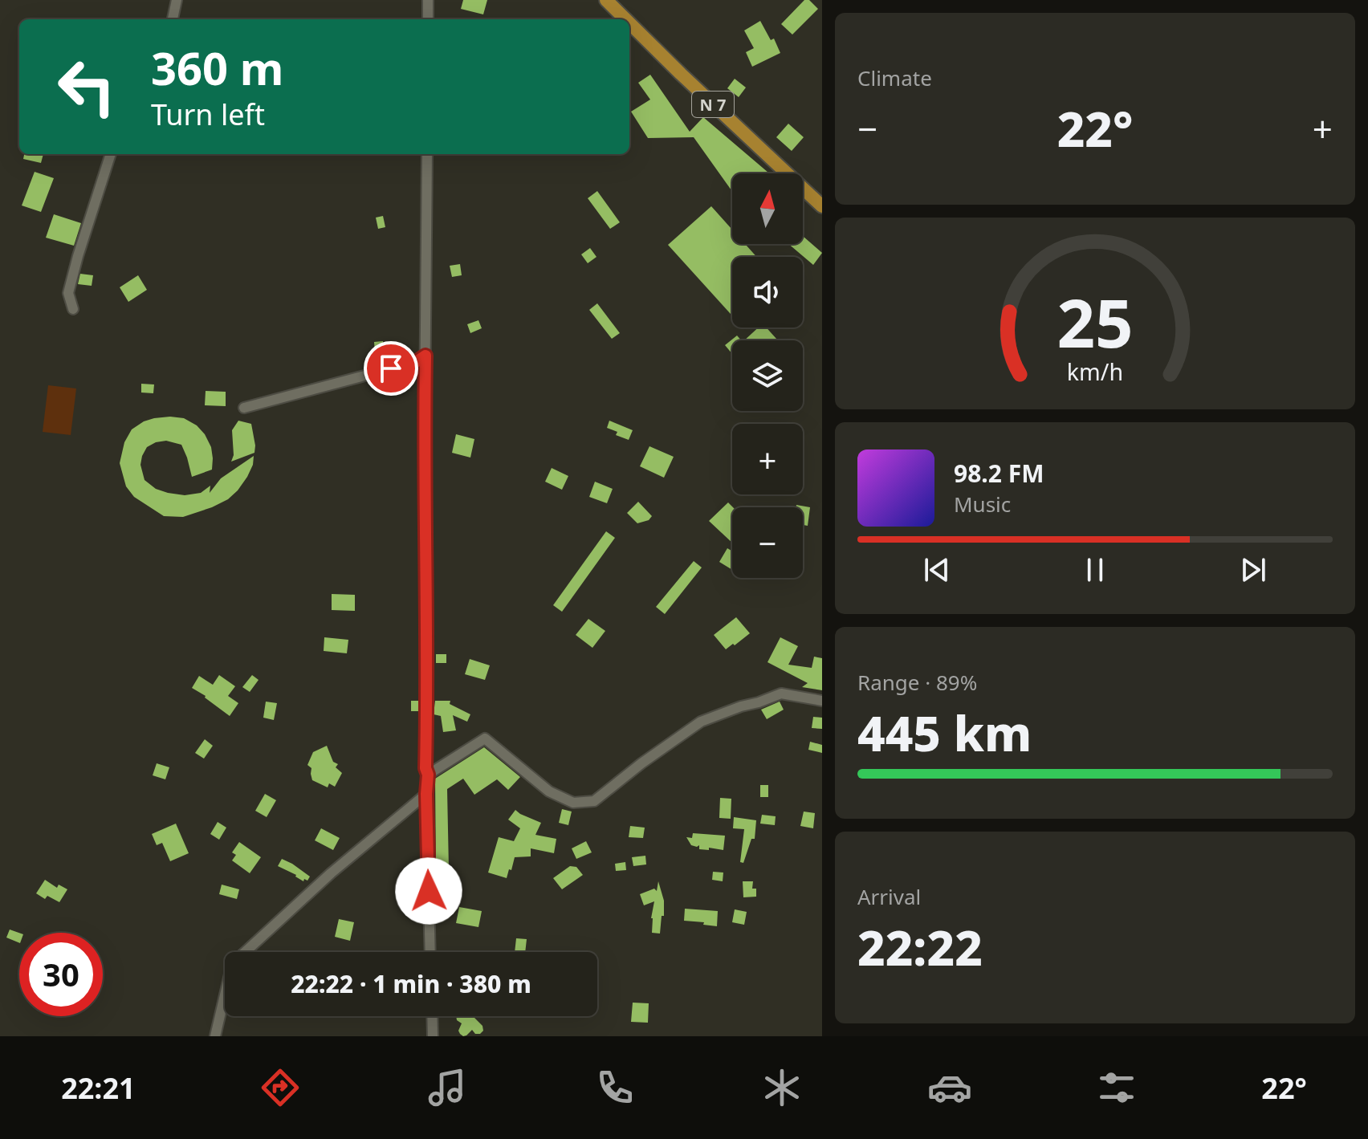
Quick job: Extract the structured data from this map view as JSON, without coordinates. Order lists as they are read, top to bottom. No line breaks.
{"streets":{"main road":["N 7"]},"north":"top","page":{"tile":["Climate",["Range · 89%","445 km"],["Arrival","22:22"]],"turn":["360 m","Turn left"],"heat":["−","22°","+"],"map_buttons":["+","−"],"song":["98.2 FM","Music"],"limit":"30","trip":"22:22 · 1 min · 380 m","tabs":["22:21","22°"],"gauge":["25","km/h"]}}
